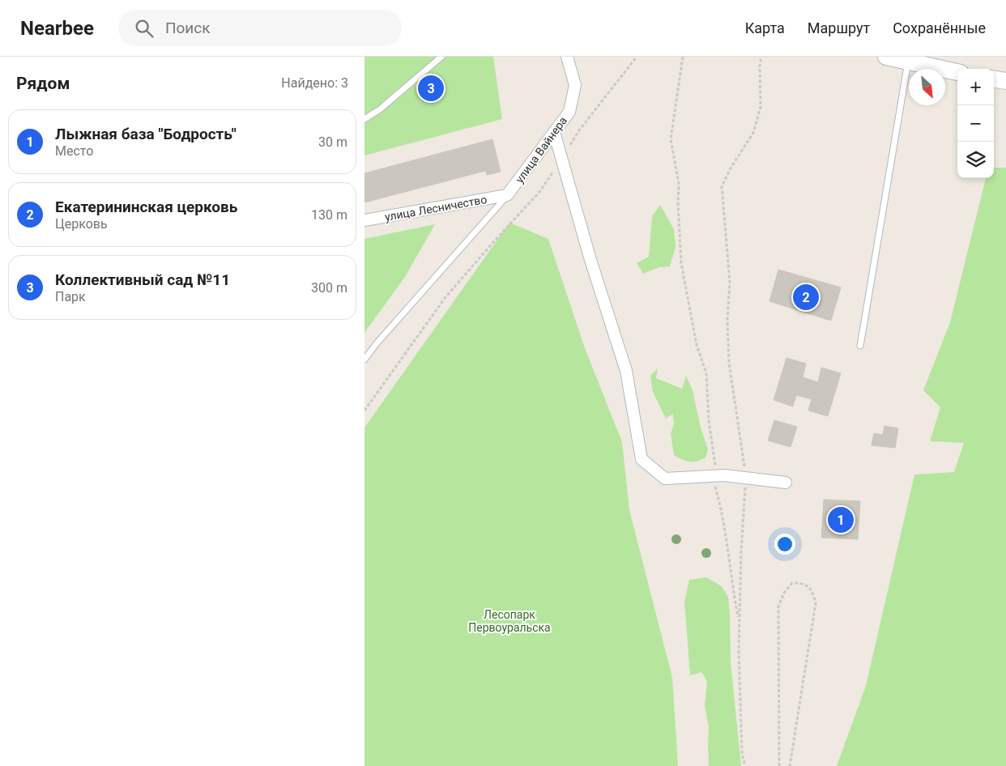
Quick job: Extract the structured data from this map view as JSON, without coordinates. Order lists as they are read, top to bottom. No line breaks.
{"streets":{"street":["улица Вайнера","улица Лесничество"]},"crossings":[["улица Вайнера","улица Лесничество"]],"parks":["Лесопарк Первоуральска"],"north":"bottom right","page":{"header":"Nearbee","search":"Поиск","nav":["Карта","Маршрут","Сохранённые"],"heading":["Рядом","Найдено: 3"],"map_buttons":["+","−"],"pins":["3","2","1"],"list":[{"mark":"1","name":"Лыжная база \"Бодрость\"","note":"Место","value":"30 m"},{"mark":"2","name":"Екатерининская церковь","note":"Церковь","value":"130 m"},{"mark":"3","name":"Коллективный сад №11","note":"Парк","value":"300 m"}]}}
